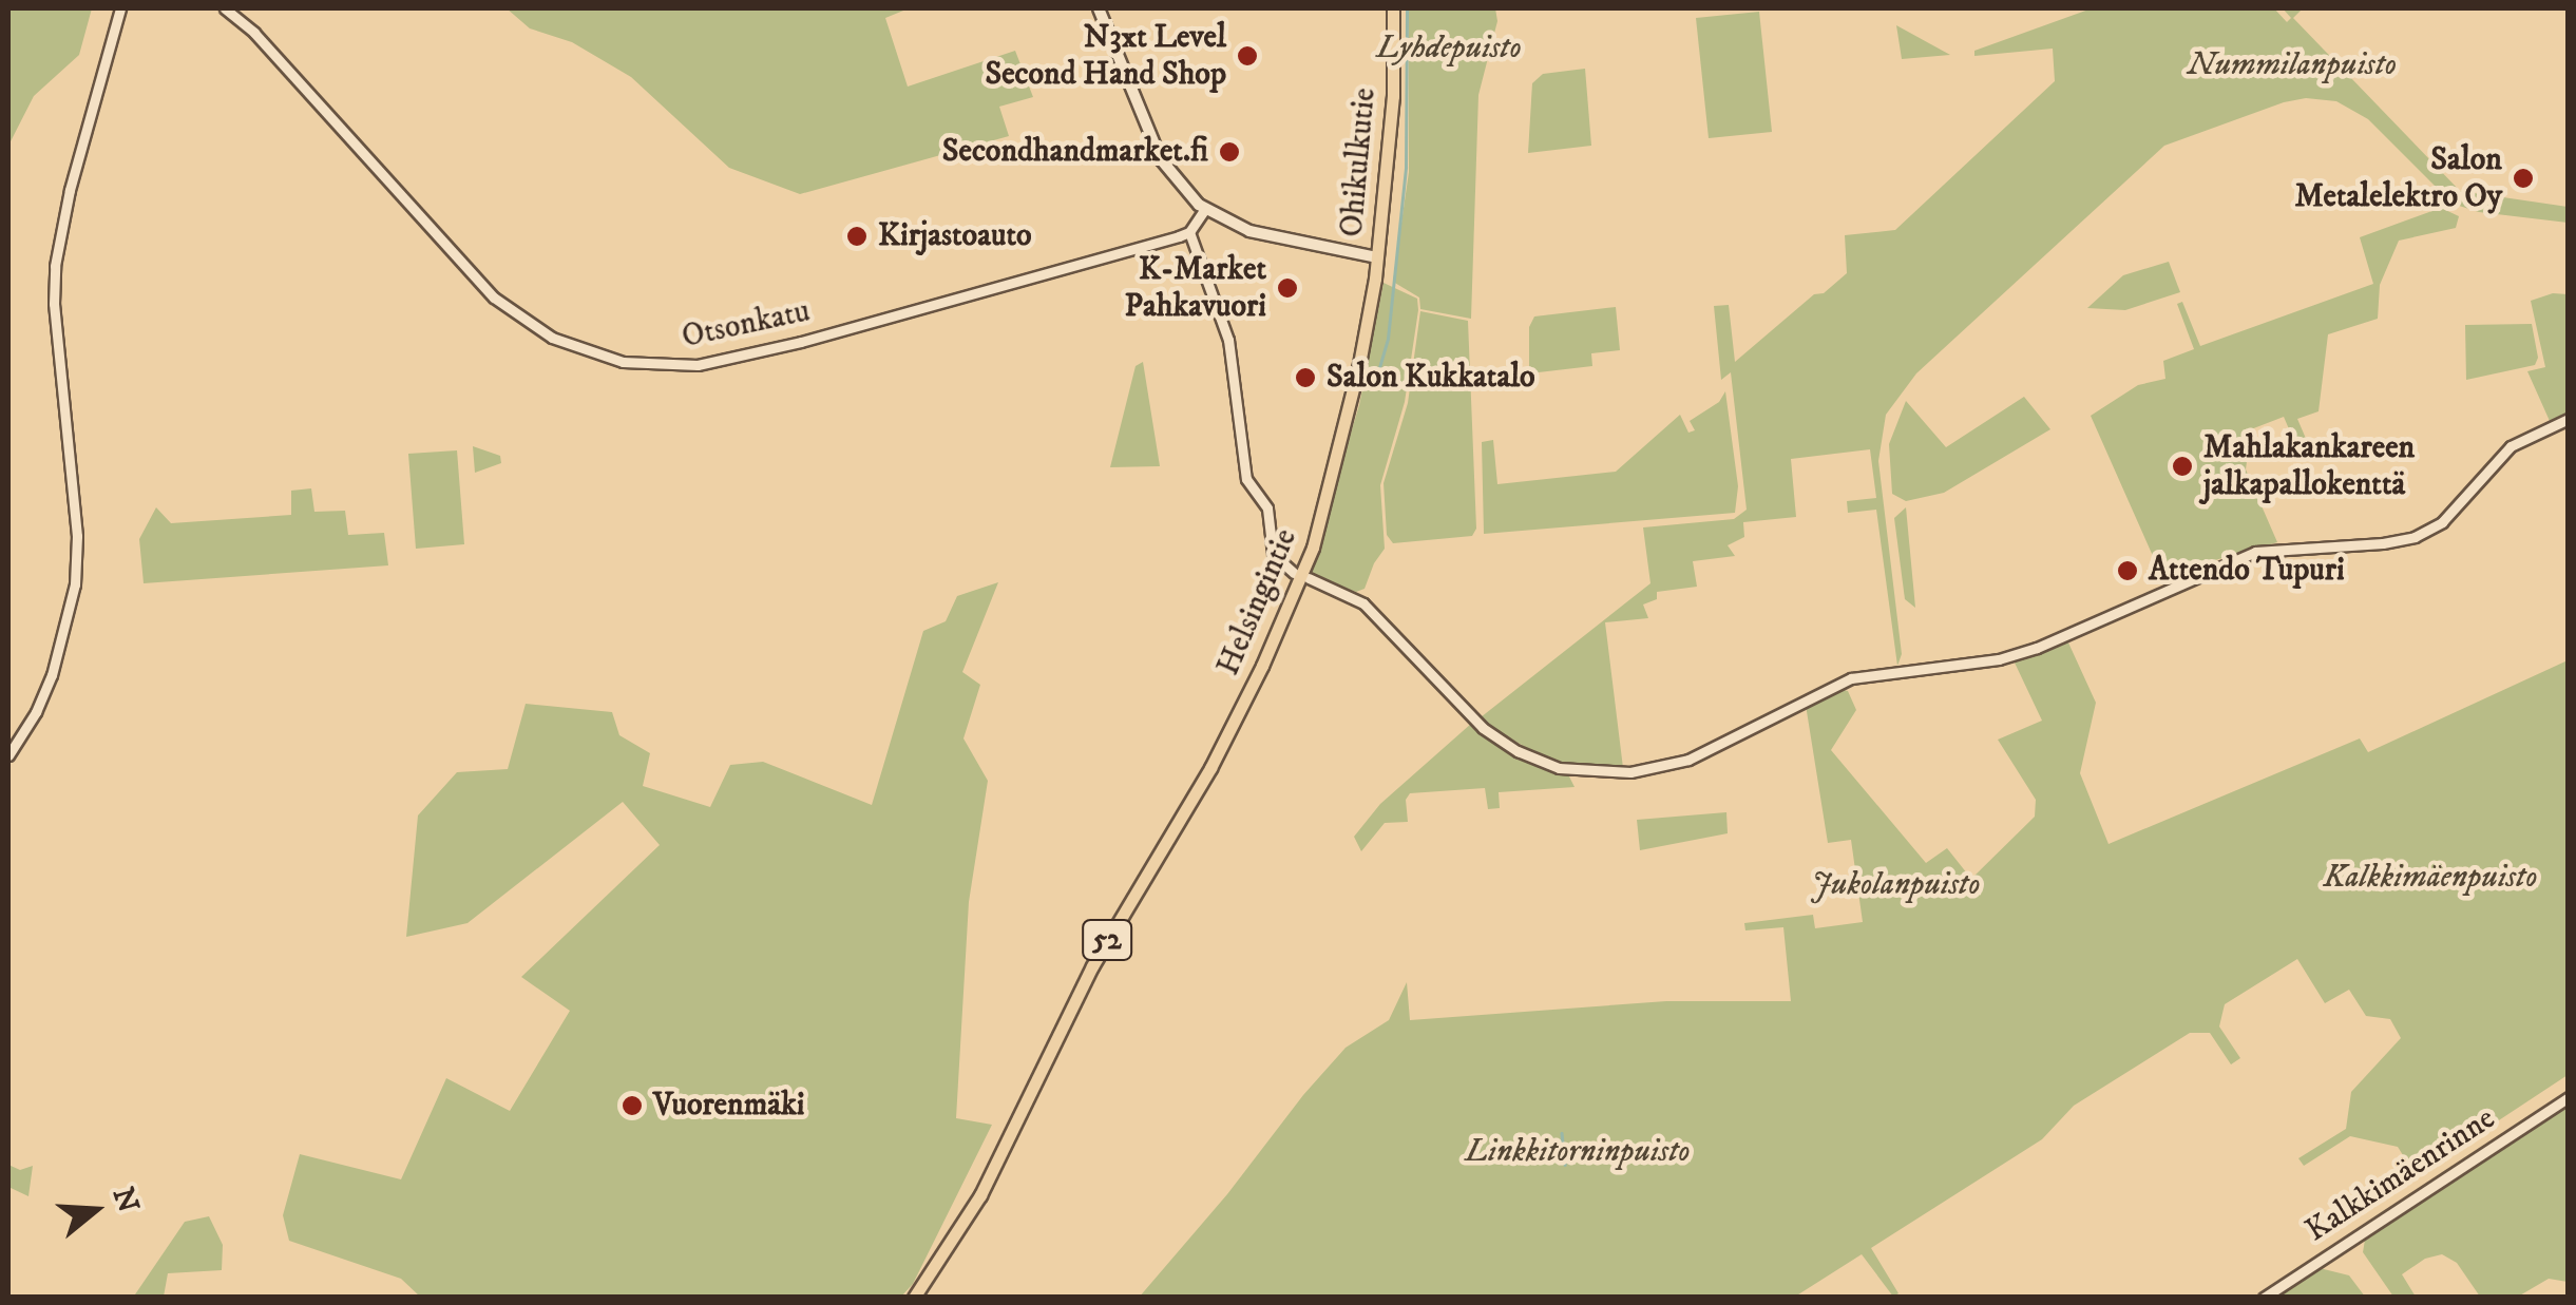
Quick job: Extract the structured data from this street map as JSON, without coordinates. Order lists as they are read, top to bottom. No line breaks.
{"streets":{"main road":["Ohikulkutie","Helsingintie","52"],"street":["Otsonkatu","Kalkkimäenrinne"]},"crossings":[["Ohikulkutie","Helsingintie"]],"parks":["Lyhdepuisto","Nummilanpuisto","Kalkkimäenpuisto","Jukolanpuisto","Linkkitorninpuisto"],"places":["N3xt Level Second Hand Shop","Secondhandmarket.fi","Salon Metalelektro Oy","Kirjastoauto","K-Market Pahkavuori","Salon Kukkatalo","Mahlakankareen jalkapallokenttä","Attendo Tupuri","Vuorenmäki"],"north":"right"}
